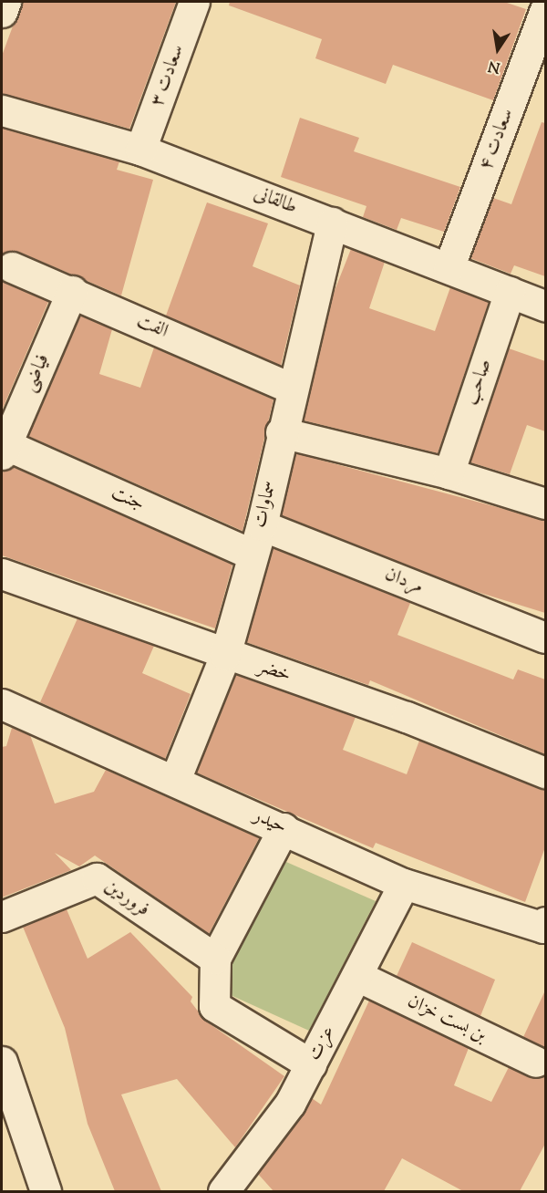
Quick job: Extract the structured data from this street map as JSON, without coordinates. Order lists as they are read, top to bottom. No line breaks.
{"streets":{"street":["سعادت ۳","سعادت ۴","طالقانی","الفت","فیاضی","صاحب","جنت","سماوات","مردان","خضر","حیدر","فروردین","بن بست خزان","عزت"]},"crossings":[["سعادت ۳","طالقانی"],["سعادت ۴","طالقانی"],["طالقانی","صاحب"],["طالقانی","سماوات"],["الفت","فیاضی"],["الفت","سماوات"],["فیاضی","جنت"],["جنت","سماوات"],["سماوات","مردان"],["سماوات","خضر"],["سماوات","حیدر"],["حیدر","عزت"],["بن بست خزان","عزت"]],"north":"bottom"}
